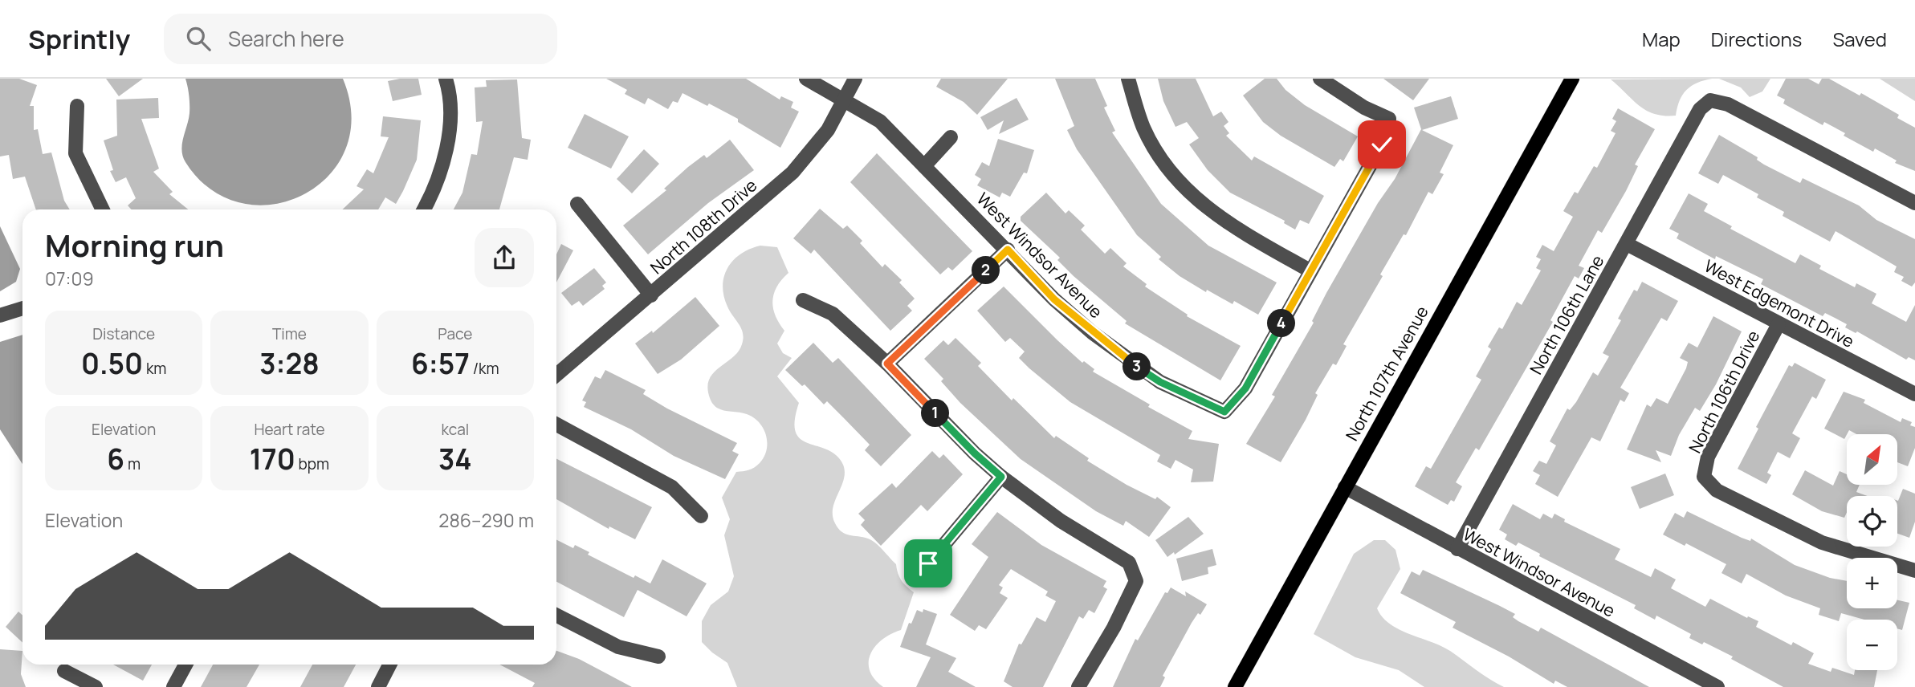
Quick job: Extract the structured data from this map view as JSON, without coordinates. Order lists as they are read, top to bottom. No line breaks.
{"streets":{"main road":["North 107th Avenue"],"street":["North 108th Drive","West Windsor Avenue","West Edgemont Drive","North 106th Lane","North 106th Drive"]},"crossings":[["North 108th Drive","West Windsor Avenue"],["West Windsor Avenue","North 106th Lane"],["West Windsor Avenue","North 107th Avenue"],["West Edgemont Drive","North 106th Lane"],["West Edgemont Drive","North 106th Drive"]],"north":"top right","page":{"header":"Sprintly","search":"Search here","nav":["Map","Directions","Saved"],"heading":["Morning run","07:09"],"pins":["2","4","3","1"],"stats":[["Distance","0.50 km"],["Time","3:28"],["Pace","6:57 /km"],["Elevation","6 m"],["Heart rate","170 bpm"],["kcal","34"]],"map_buttons":["+","−"],"chart":["Elevation","286–290 m"]}}
